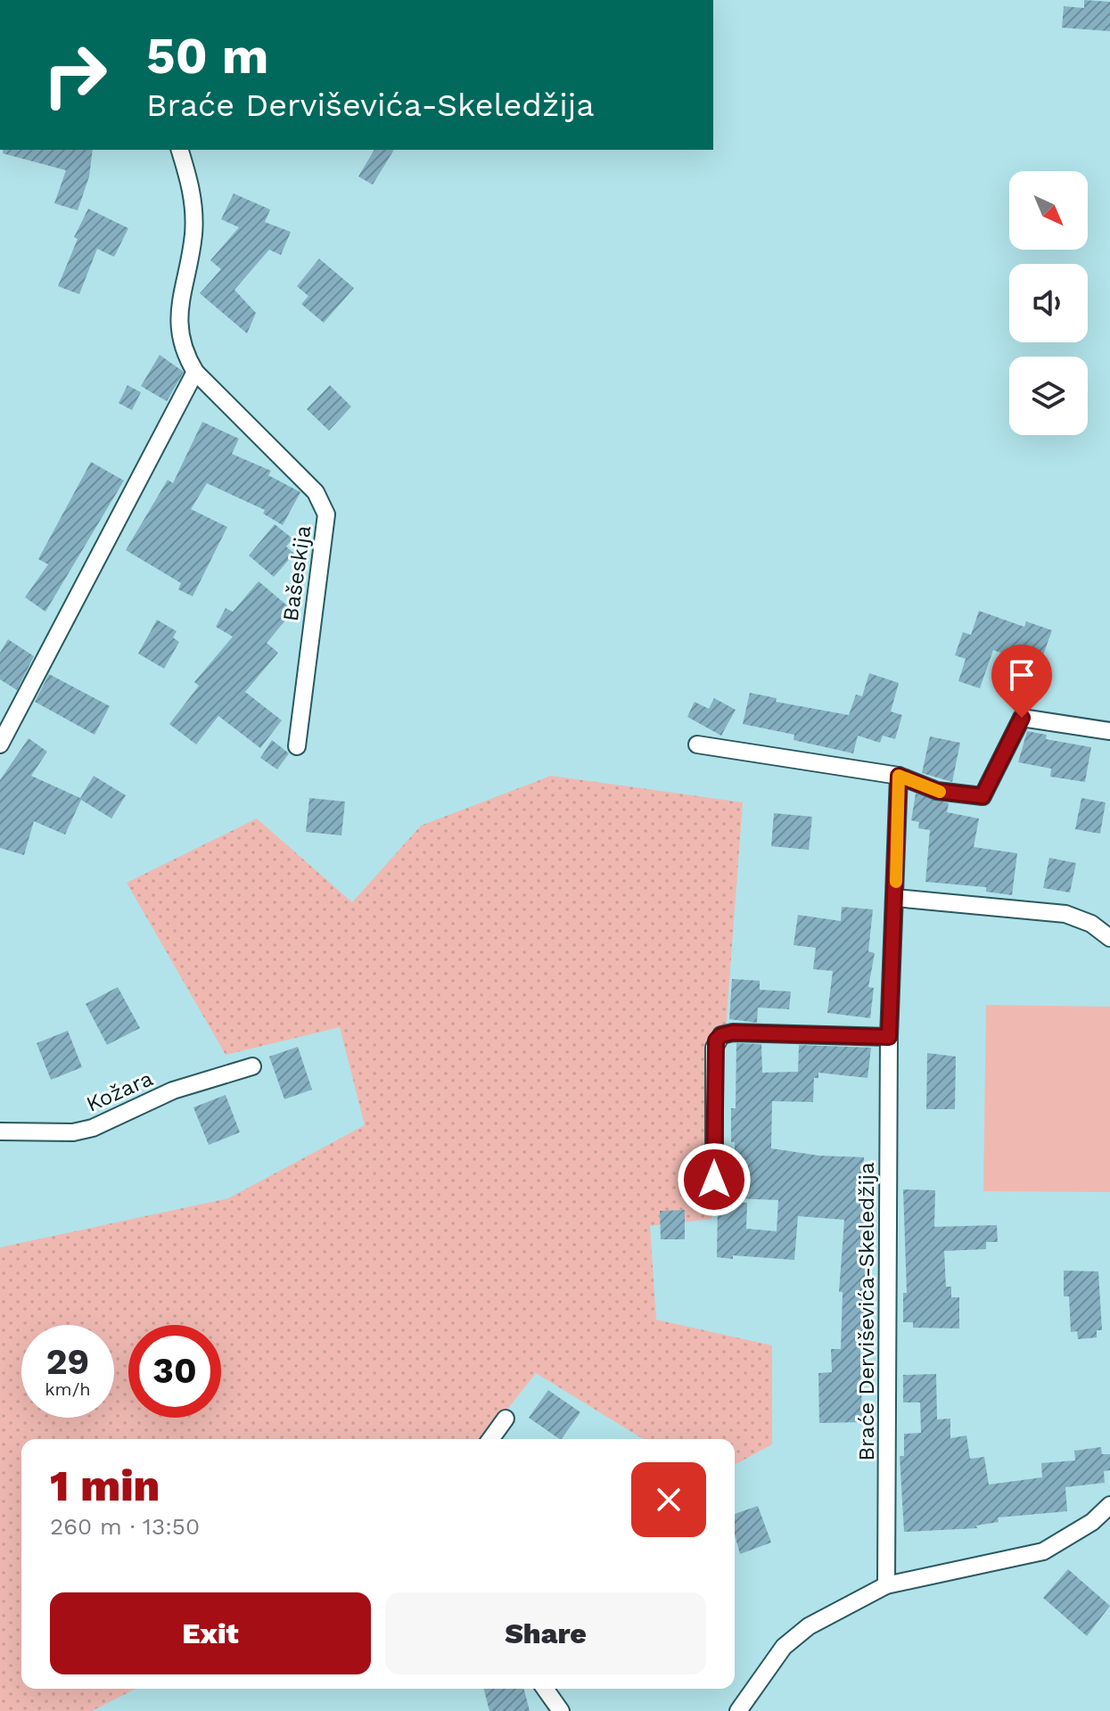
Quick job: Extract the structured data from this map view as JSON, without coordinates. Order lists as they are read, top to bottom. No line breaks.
{"streets":{"street":["Bašeskija","Kožara","Braće Derviševića-Skeledžija"]},"north":"bottom right","page":{"turn":["50 m","Braće Derviševića-Skeledžija"],"speed":"29 km/h","limit":"30","heading":["1 min","260 m · 13:50"],"buttons":["Exit","Share"]}}
